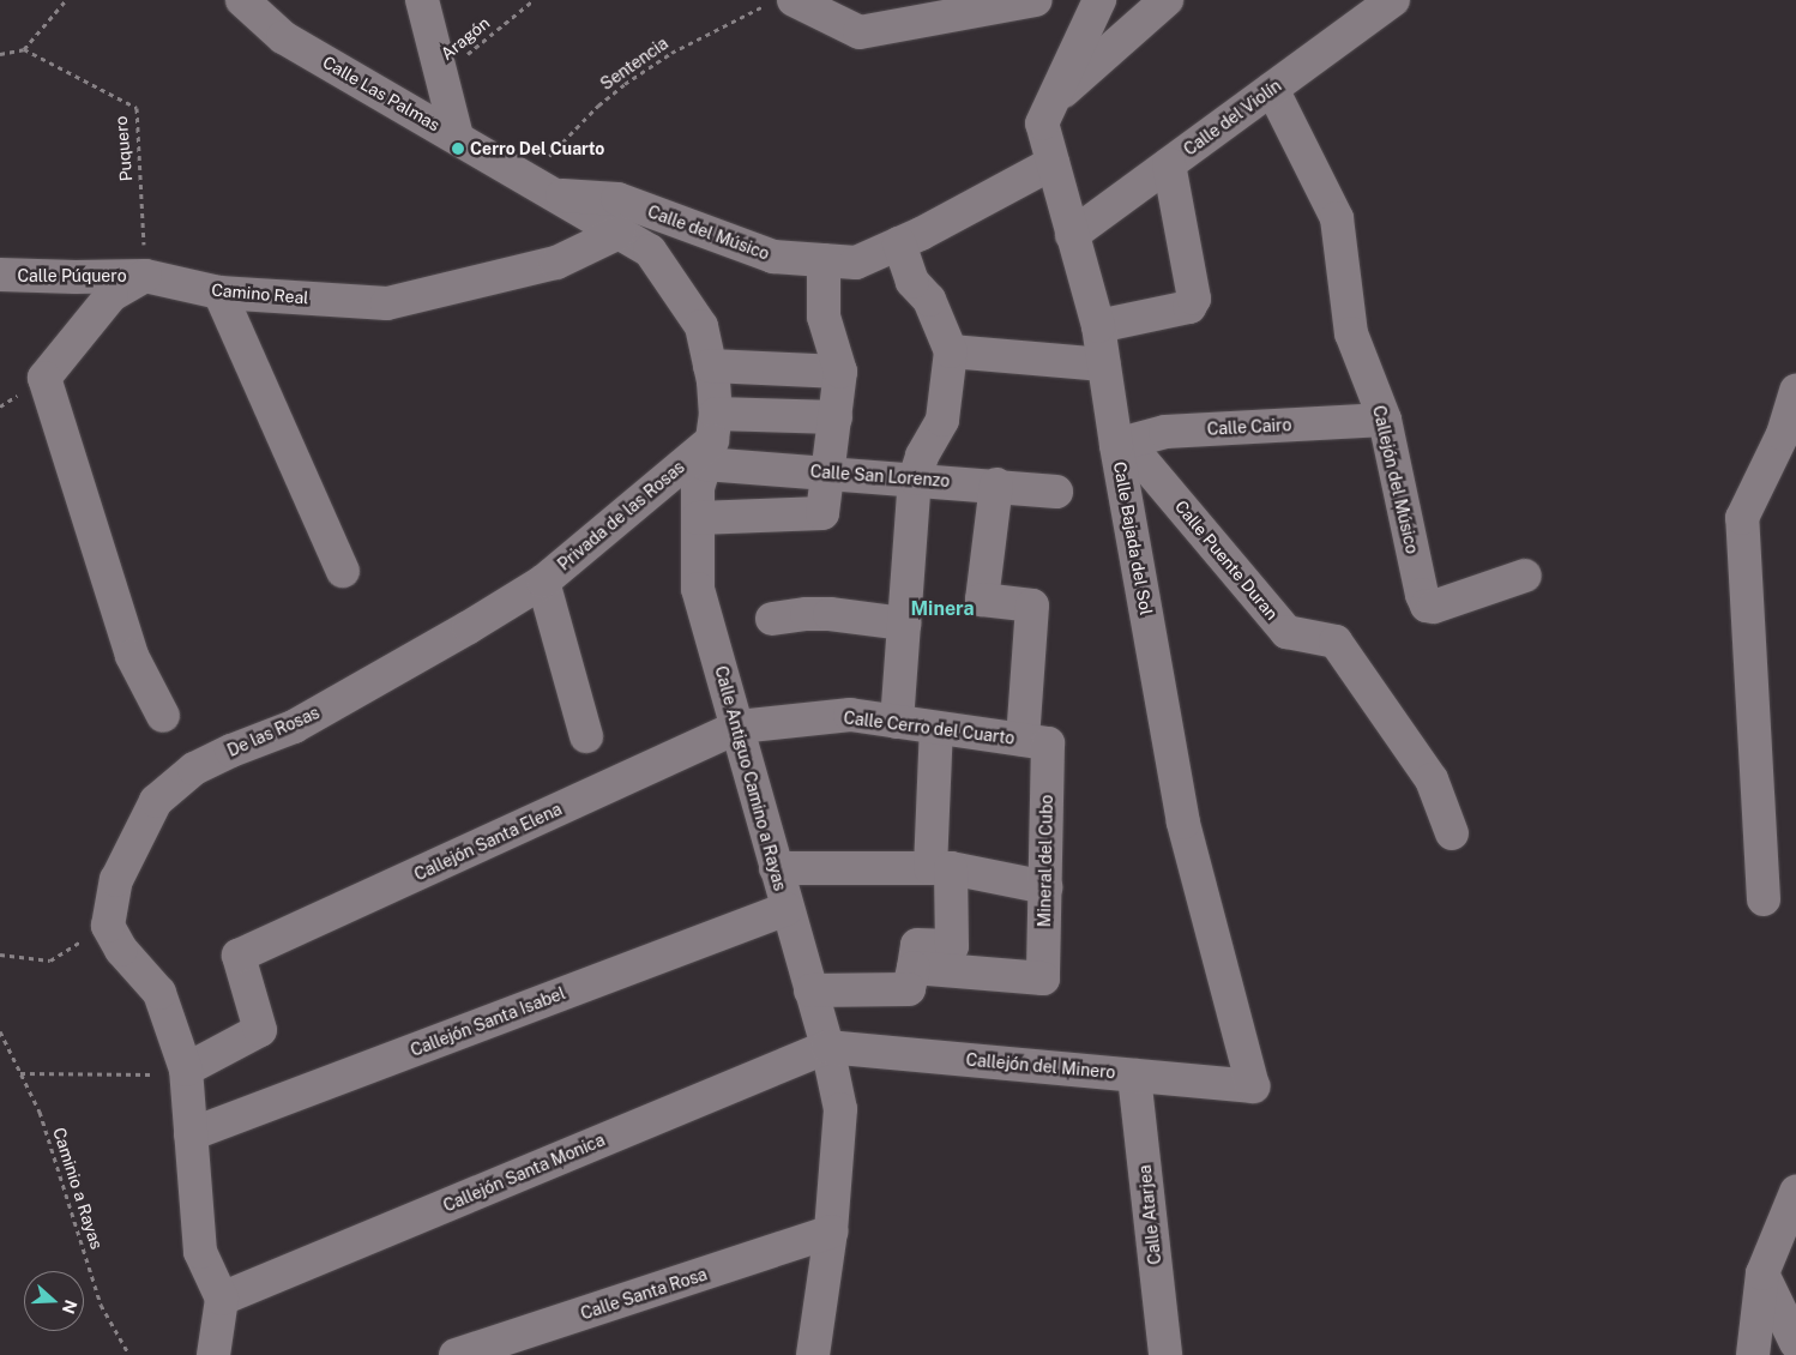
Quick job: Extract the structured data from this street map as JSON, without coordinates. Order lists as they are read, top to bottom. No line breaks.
{"streets":{"street":["Calle Las Palmas","Calle del Violín","Calle del Músico","Calle Púquero","Camino Real","Calle Cairo","Calle San Lorenzo","Callejón del Músico","Privada de las Rosas","Calle Bajada del Sol","Calle Puente Duran","Calle Cerro del Cuarto","De las Rosas","Calle Antiguo Camino a Rayas","Callejón Santa Elena","Mineral del Cubo","Callejón Santa Isabel","Callejón del Minero","Callejón Santa Monica","Calle Atarjea","Calle Santa Rosa"],"path":["Aragón","Sentencia","Puquero","Caminio a Rayas"]},"crossings":[["Sentencia","Calle Las Palmas"],["Calle Las Palmas","Calle del Músico"],["Calle Las Palmas","Camino Real"],["Calle Las Palmas","Calle Antiguo Camino a Rayas"],["Calle del Violín","Callejón del Músico"],["Calle del Violín","Calle Bajada del Sol"],["Puquero","Calle Púquero"],["Puquero","Camino Real"],["Calle del Músico","Calle Bajada del Sol"],["Calle Púquero","Camino Real"],["Camino Real","Calle Antiguo Camino a Rayas"],["Calle Cairo","Callejón del Músico"],["Calle Cairo","Calle Bajada del Sol"],["Calle Cairo","Calle Puente Duran"],["Calle San Lorenzo","Privada de las Rosas"],["Calle San Lorenzo","Calle Antiguo Camino a Rayas"],["Calle San Lorenzo","Mineral del Cubo"],["Privada de las Rosas","De las Rosas"],["Privada de las Rosas","Calle Antiguo Camino a Rayas"],["Calle Bajada del Sol","Calle Puente Duran"],["Calle Bajada del Sol","Callejón del Minero"],["Calle Cerro del Cuarto","Calle Antiguo Camino a Rayas"],["Calle Cerro del Cuarto","Callejón Santa Elena"],["Calle Cerro del Cuarto","Mineral del Cubo"],["Calle Antiguo Camino a Rayas","Callejón Santa Elena"],["Calle Antiguo Camino a Rayas","Callejón Santa Isabel"],["Calle Antiguo Camino a Rayas","Callejón del Minero"],["Calle Antiguo Camino a Rayas","Callejón Santa Monica"],["Calle Antiguo Camino a Rayas","Calle Santa Rosa"],["Callejón del Minero","Callejón Santa Monica"],["Callejón del Minero","Calle Atarjea"]],"districts":["Minera"],"places":["Cerro Del Cuarto"],"north":"right"}
